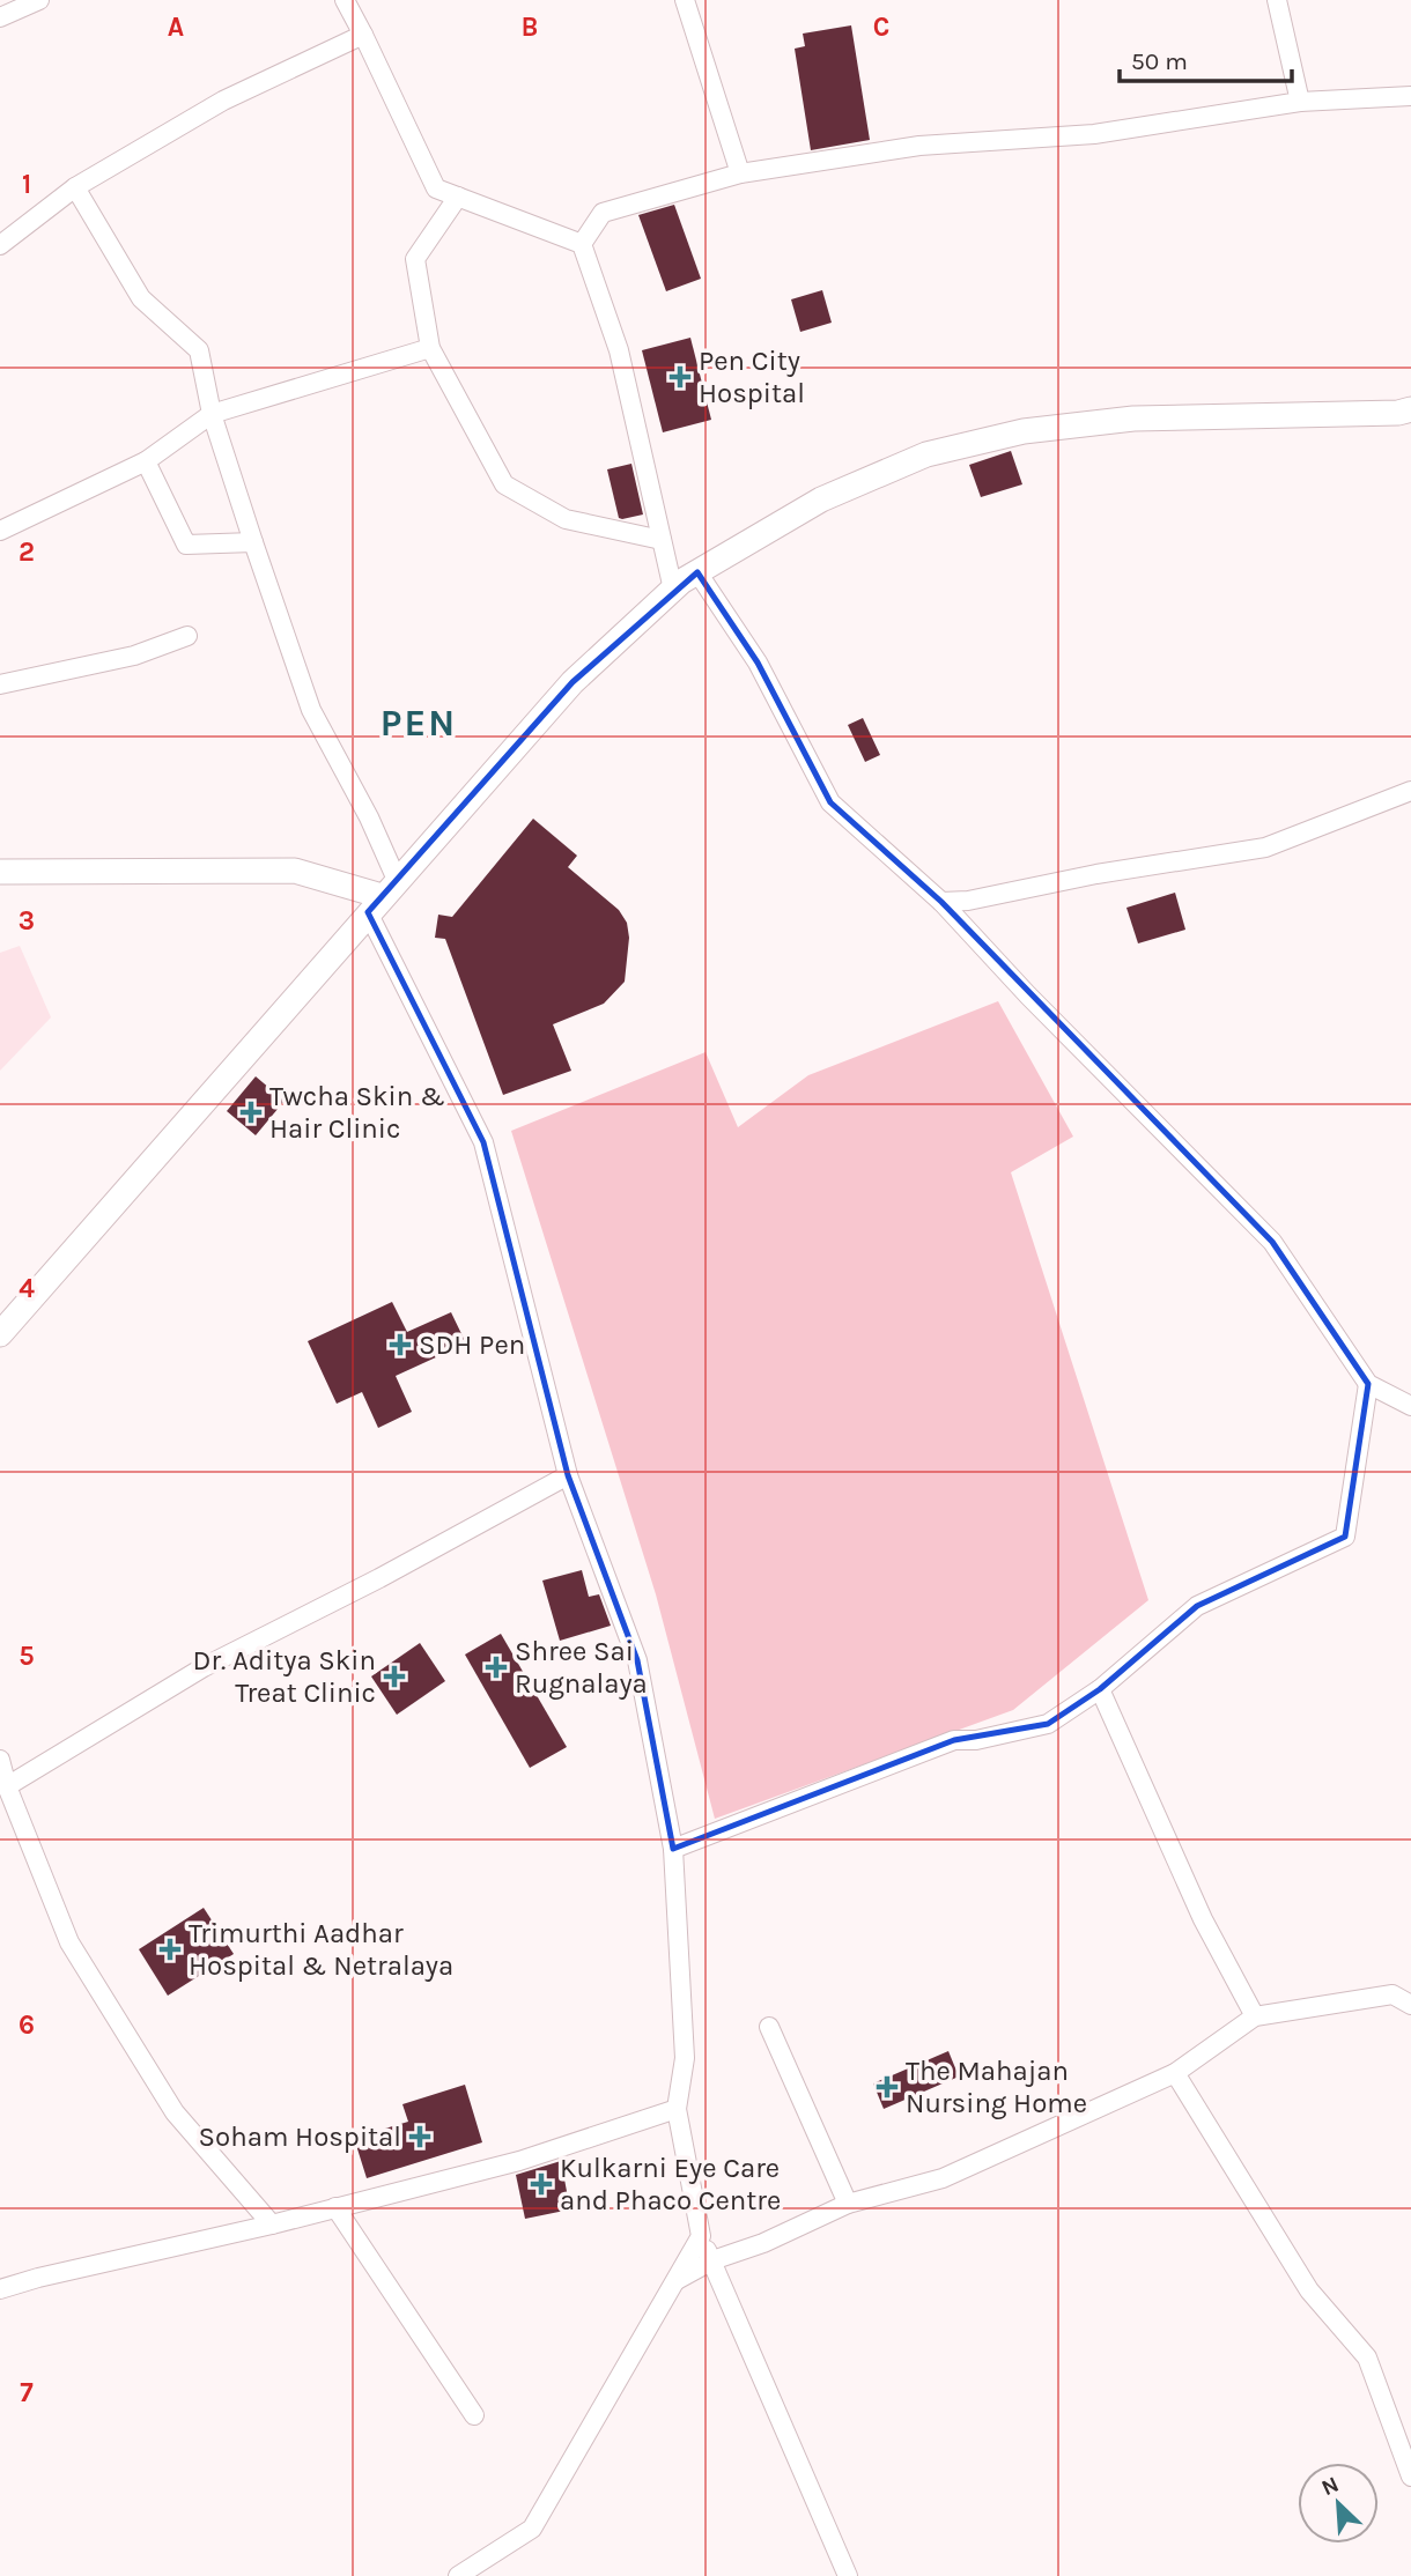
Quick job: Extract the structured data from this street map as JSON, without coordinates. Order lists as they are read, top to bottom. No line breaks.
{"districts":["PEN"],"places":{"health":["Pen City Hospital","Twcha Skin & Hair Clinic","SDH Pen","Shree Sai Rugnalaya","Dr. Aditya Skin Treat Clinic","Trimurthi Aadhar Hospital & Netralaya","The Mahajan Nursing Home","Soham Hospital","Kulkarni Eye Care and Phaco Centre"]},"scale_bar":"50 m","north":"top left","grid":{"columns":["A","B","C"],"rows":["1","2","3","4","5","6","7"]}}
